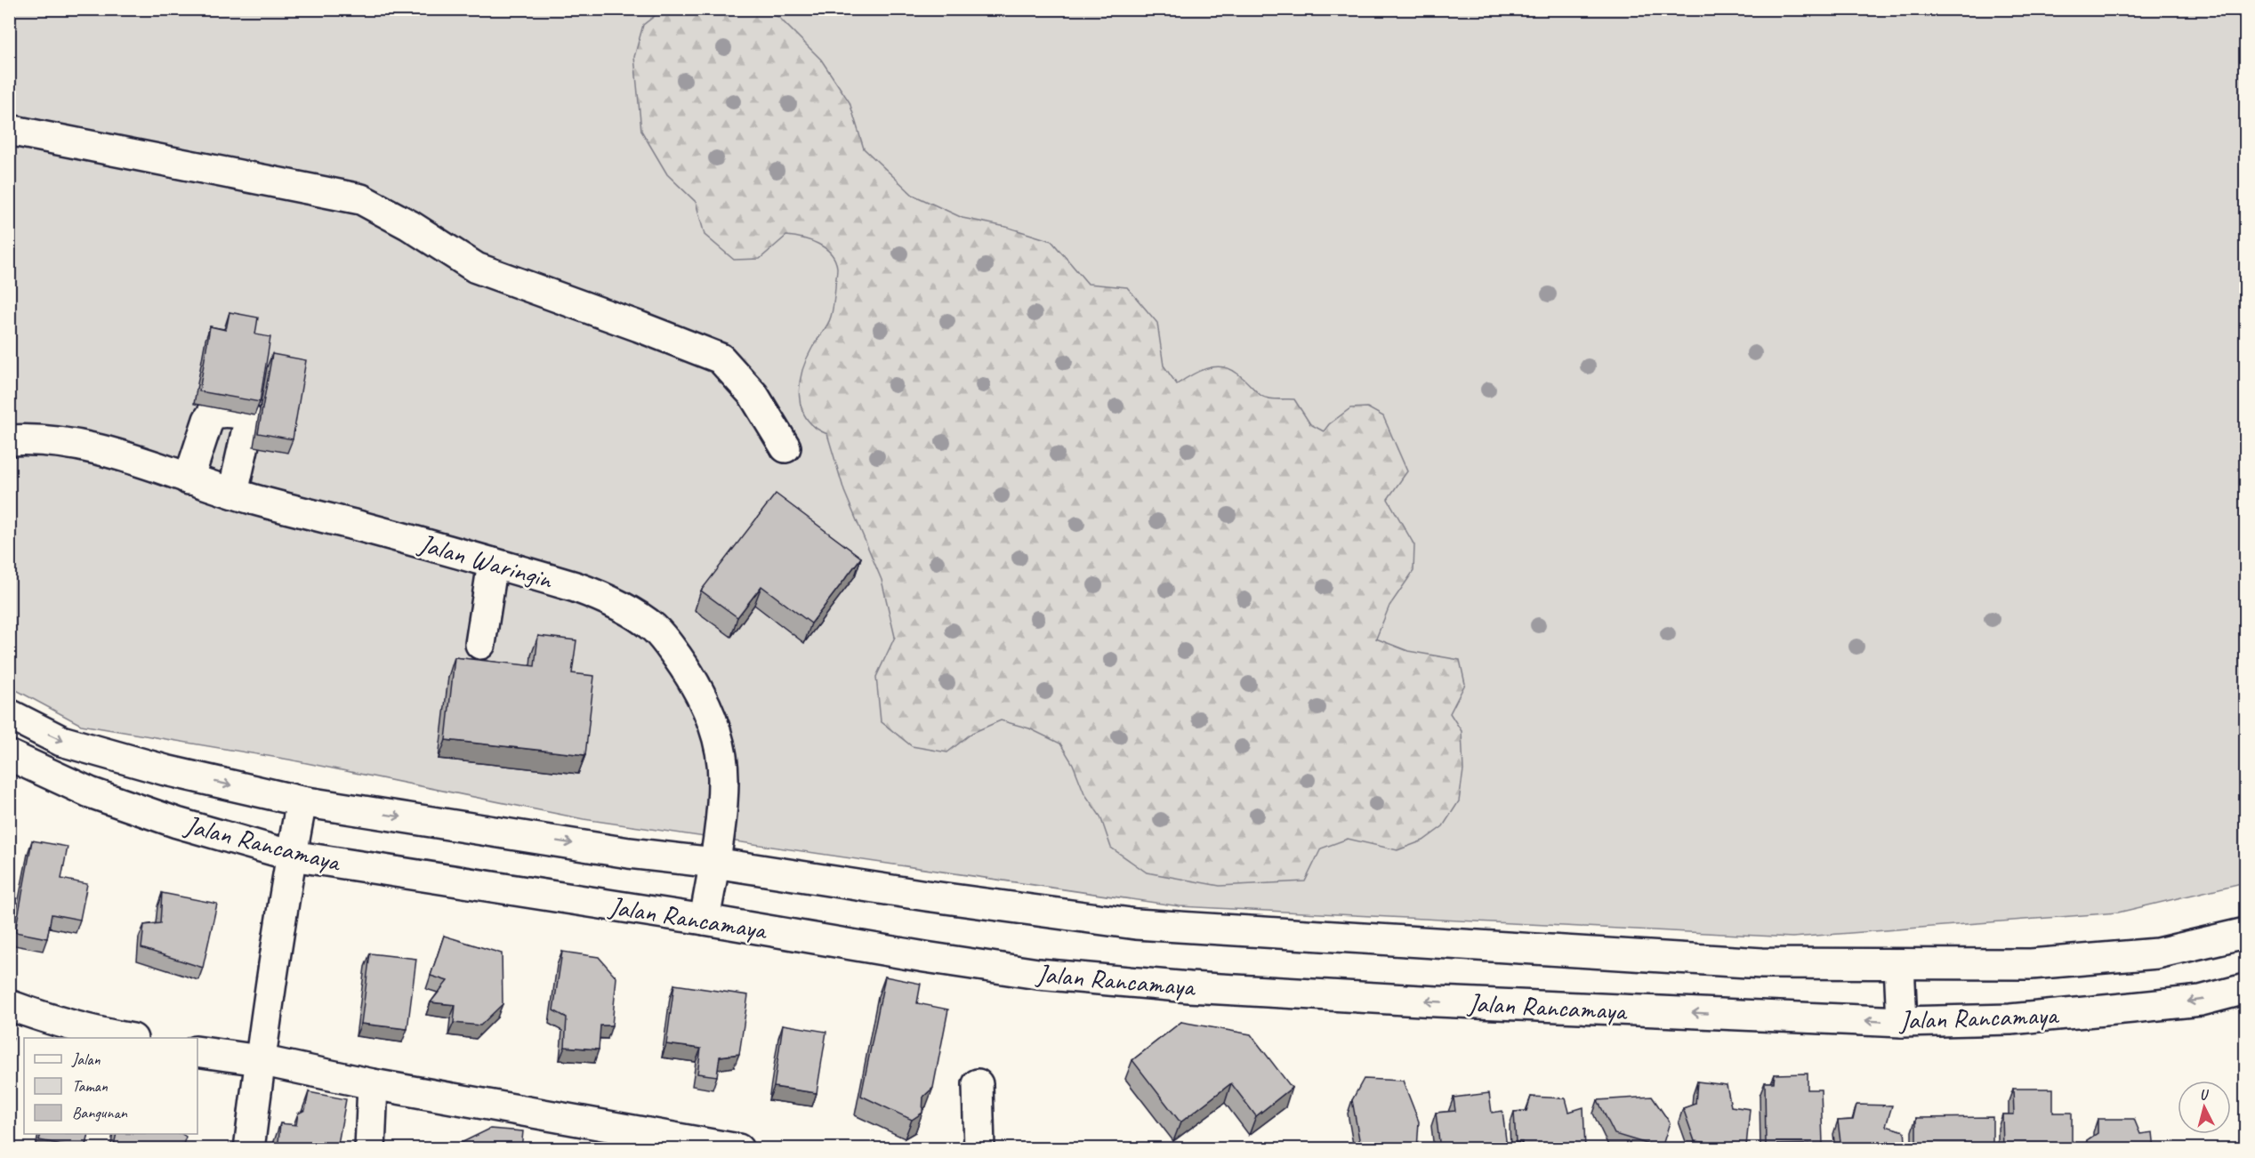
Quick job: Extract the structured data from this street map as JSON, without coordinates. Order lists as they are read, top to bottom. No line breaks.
{"streets":{"street":["Jalan Waringin","Jalan Rancamaya"]},"crossings":[["Jalan Waringin","Jalan Rancamaya"]],"legend":["Jalan","Taman","Bangunan"],"north":"top"}
